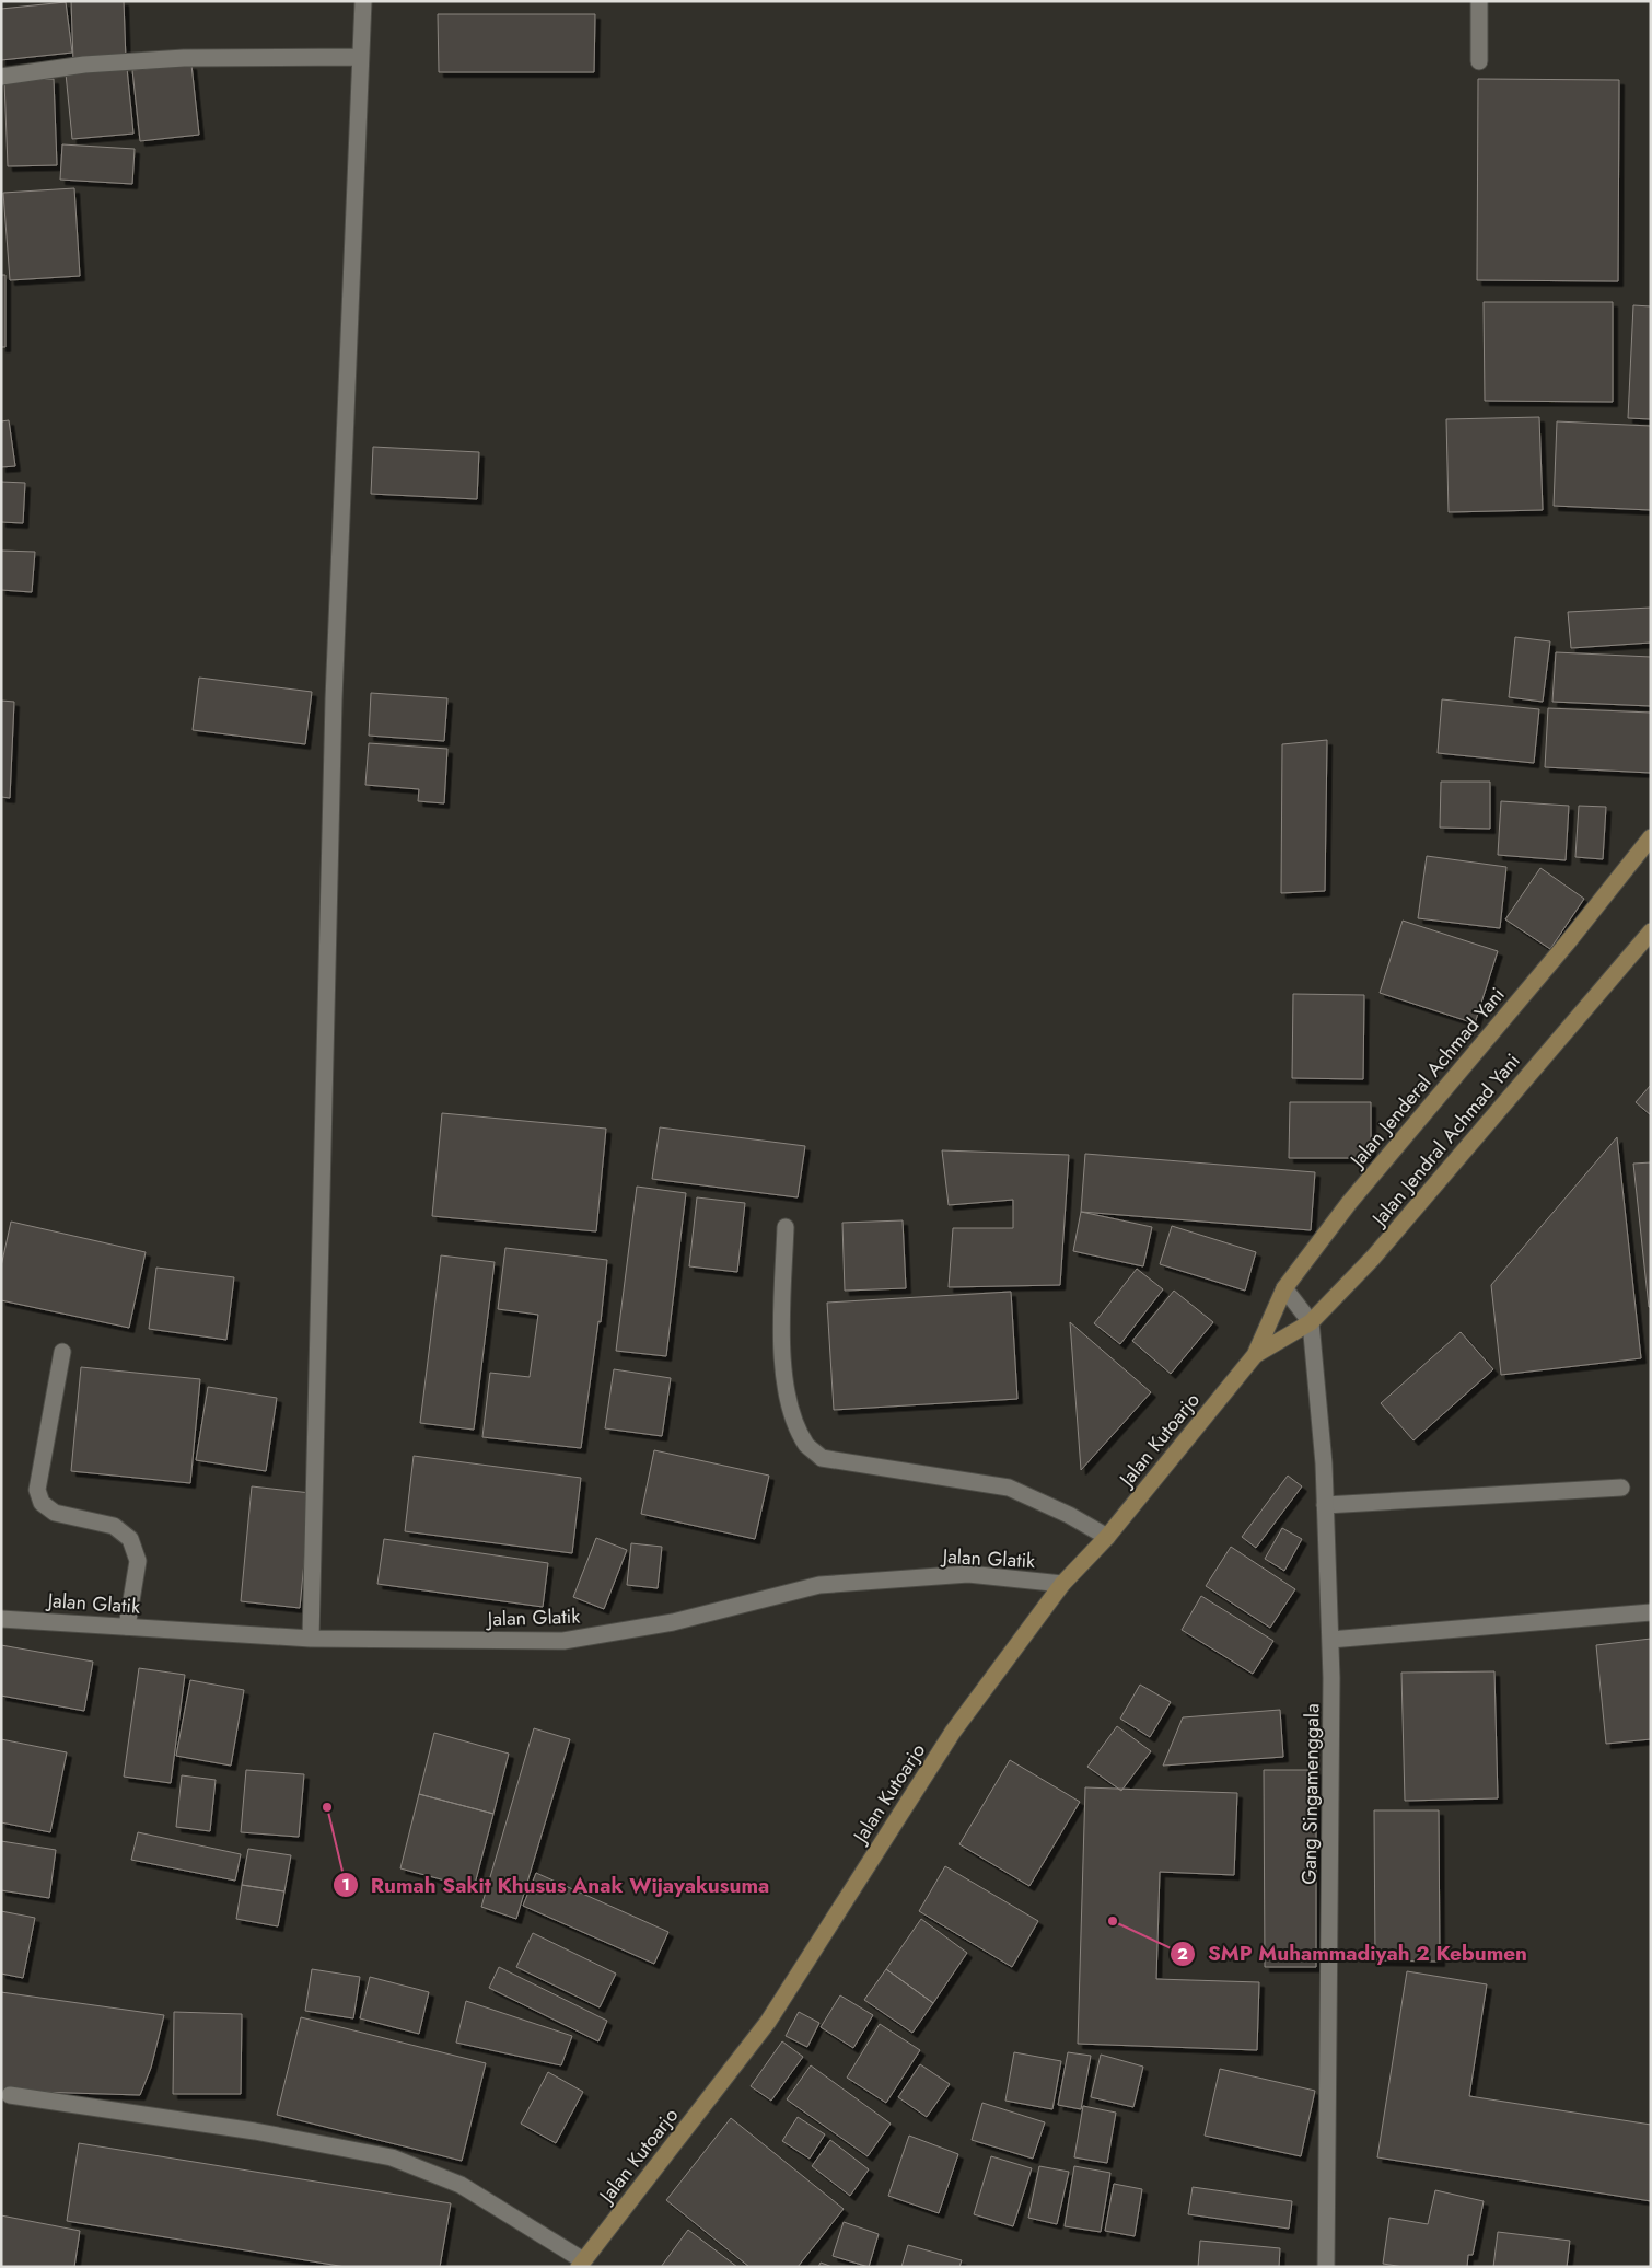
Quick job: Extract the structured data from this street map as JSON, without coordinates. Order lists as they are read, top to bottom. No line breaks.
{"streets":{"main road":["Jalan Jenderal Achmad Yani","Jalan Jendral Achmad Yani","Jalan Kutoarjo"],"street":["Jalan Glatik","Gang Singamenggala"]},"crossings":[["Jalan Jenderal Achmad Yani","Jalan Jendral Achmad Yani"],["Jalan Jenderal Achmad Yani","Jalan Kutoarjo"],["Jalan Jendral Achmad Yani","Jalan Kutoarjo"],["Jalan Jendral Achmad Yani","Gang Singamenggala"],["Jalan Kutoarjo","Jalan Glatik"]],"places":["Rumah Sakit Khusus Anak Wijayakusuma","SMP Muhammadiyah 2 Kebumen"]}
